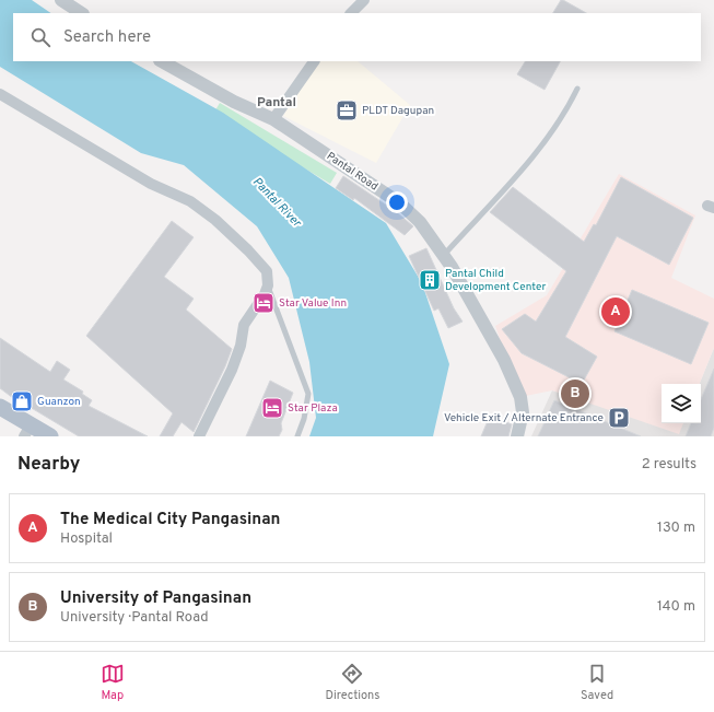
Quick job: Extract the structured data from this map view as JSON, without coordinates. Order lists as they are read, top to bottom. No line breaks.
{"streets":{"street":["Pantal Road"]},"districts":["Pantal"],"water":["Pantal River"],"places":{"office":["PLDT Dagupan"],"building":["Pantal Child Development Center"],"hotel":["Star Value Inn","Star Plaza"],"shop":["Guanzon"],"parking":["Vehicle Exit / Alternate Entrance"]},"page":{"search":"Search here","pins":["A","B"],"heading":["Nearby","2 results"],"list":[{"mark":"A","name":"The Medical City Pangasinan","note":"Hospital","value":"130 m"},{"mark":"B","name":"University of Pangasinan","note":"University · Pantal Road","value":"140 m"}],"nav":["Map","Directions","Saved"]}}
